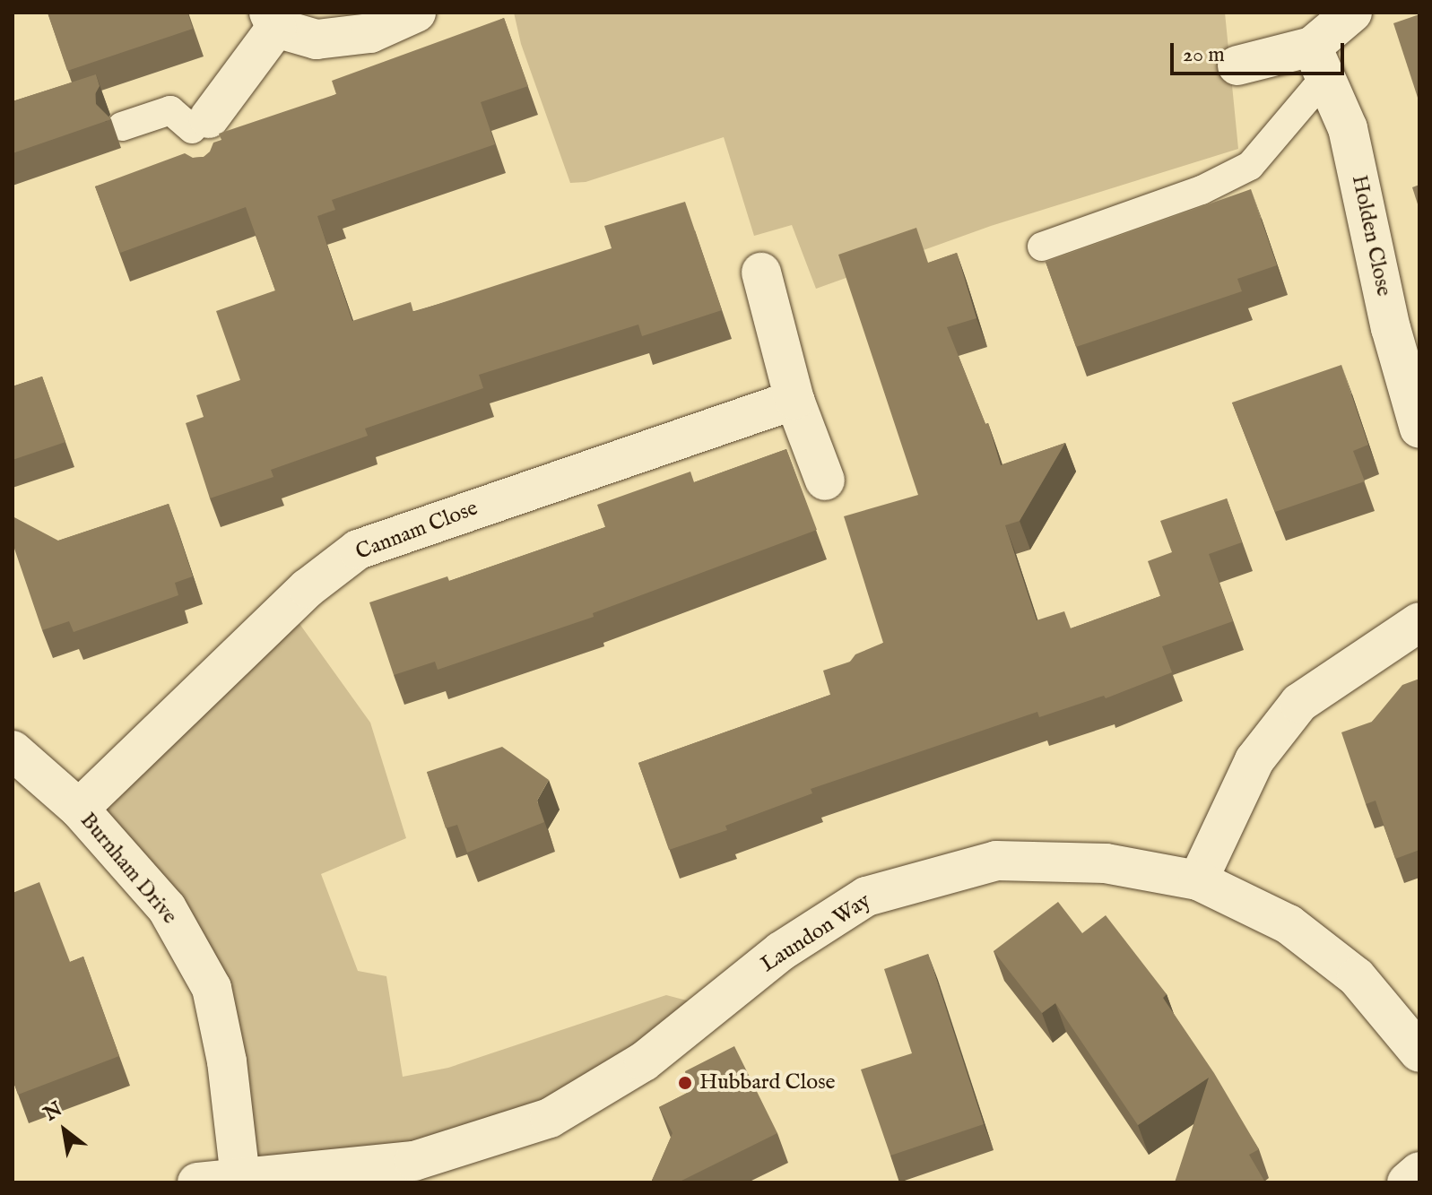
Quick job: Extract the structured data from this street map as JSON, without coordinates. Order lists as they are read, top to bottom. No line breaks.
{"streets":{"street":["Holden Close","Cannam Close","Burnham Drive","Laundon Way"]},"crossings":[["Cannam Close","Burnham Drive"],["Burnham Drive","Laundon Way"]],"places":["Hubbard Close"],"scale_bar":"20 m","north":"top left"}
